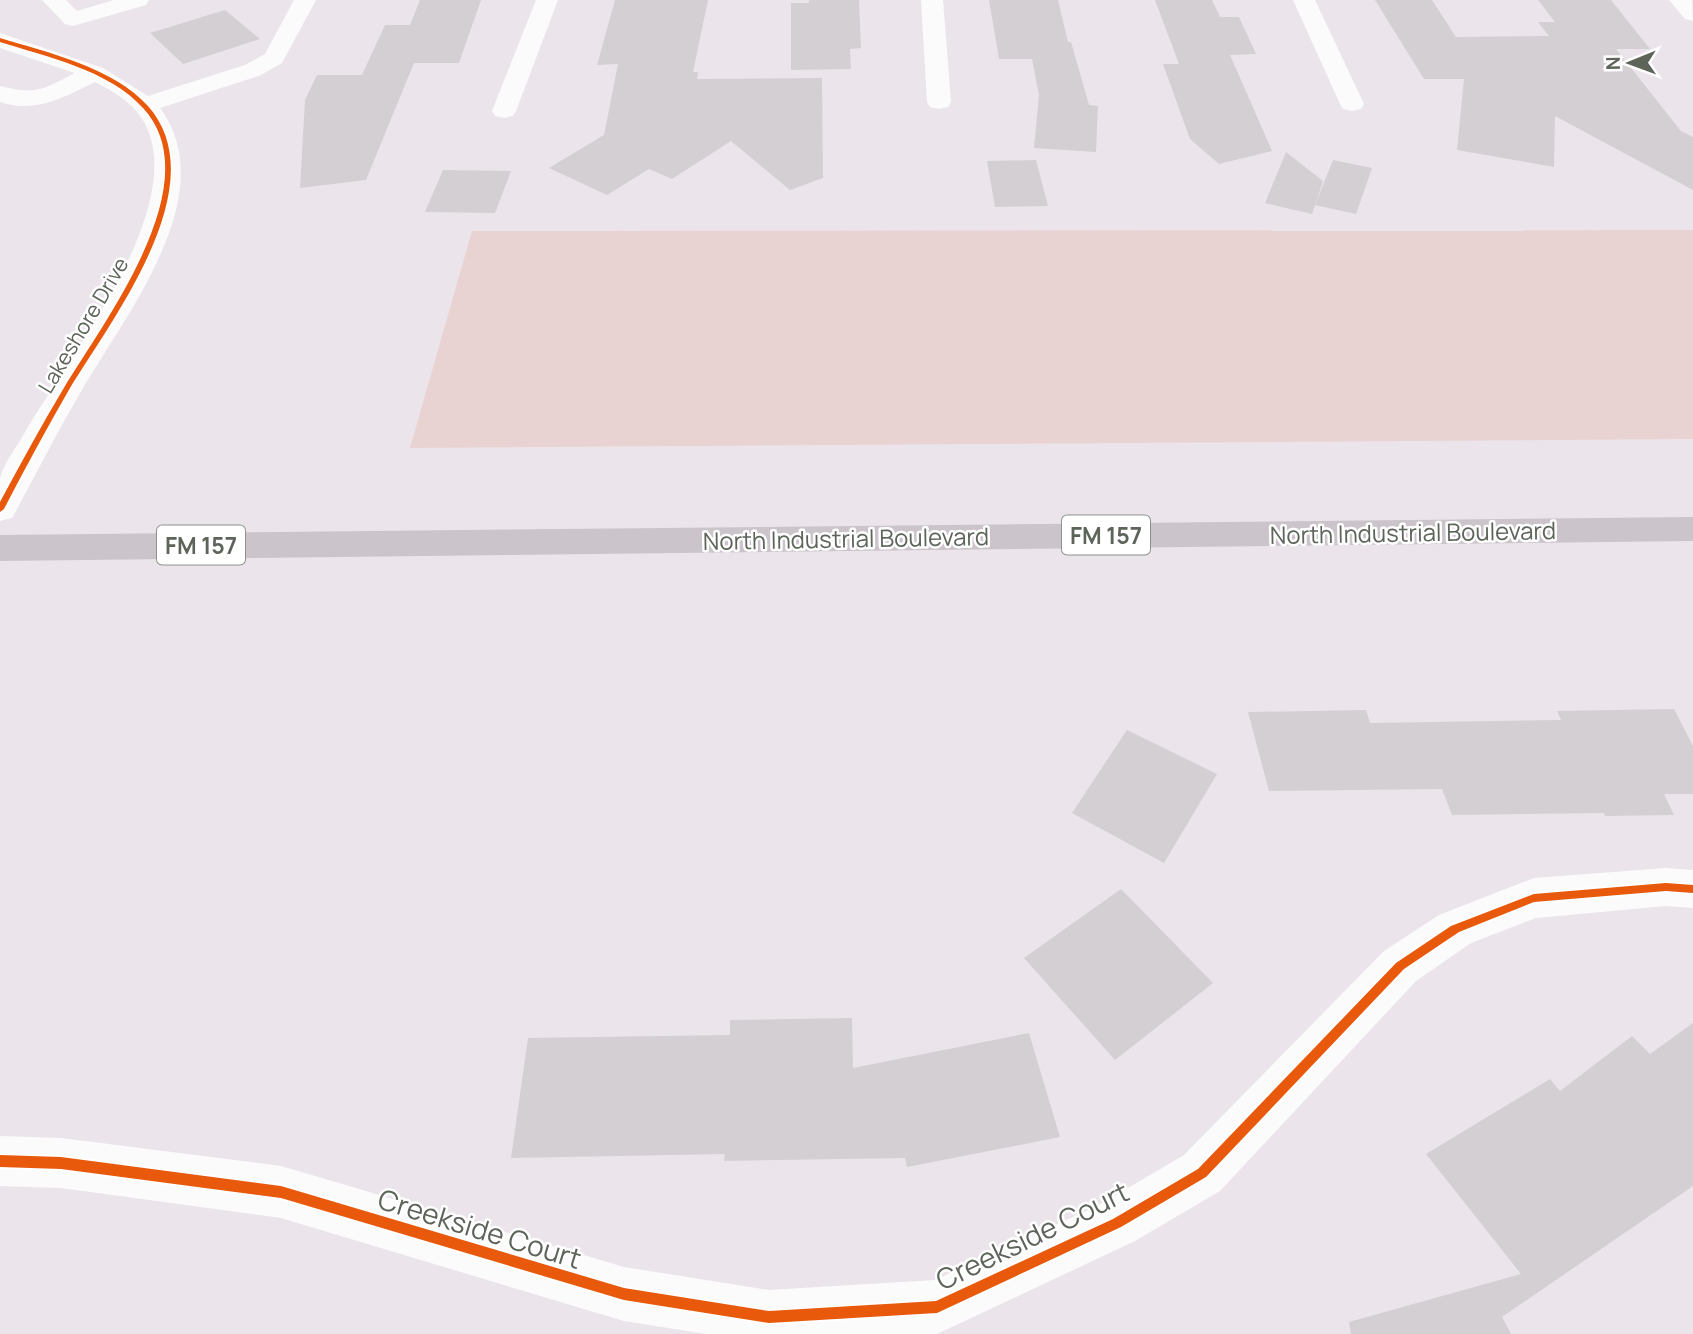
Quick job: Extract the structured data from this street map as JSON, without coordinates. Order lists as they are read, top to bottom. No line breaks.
{"streets":{"main road":["North Industrial Boulevard","FM 157"],"street":["Lakeshore Drive","Creekside Court"]},"north":"left"}
